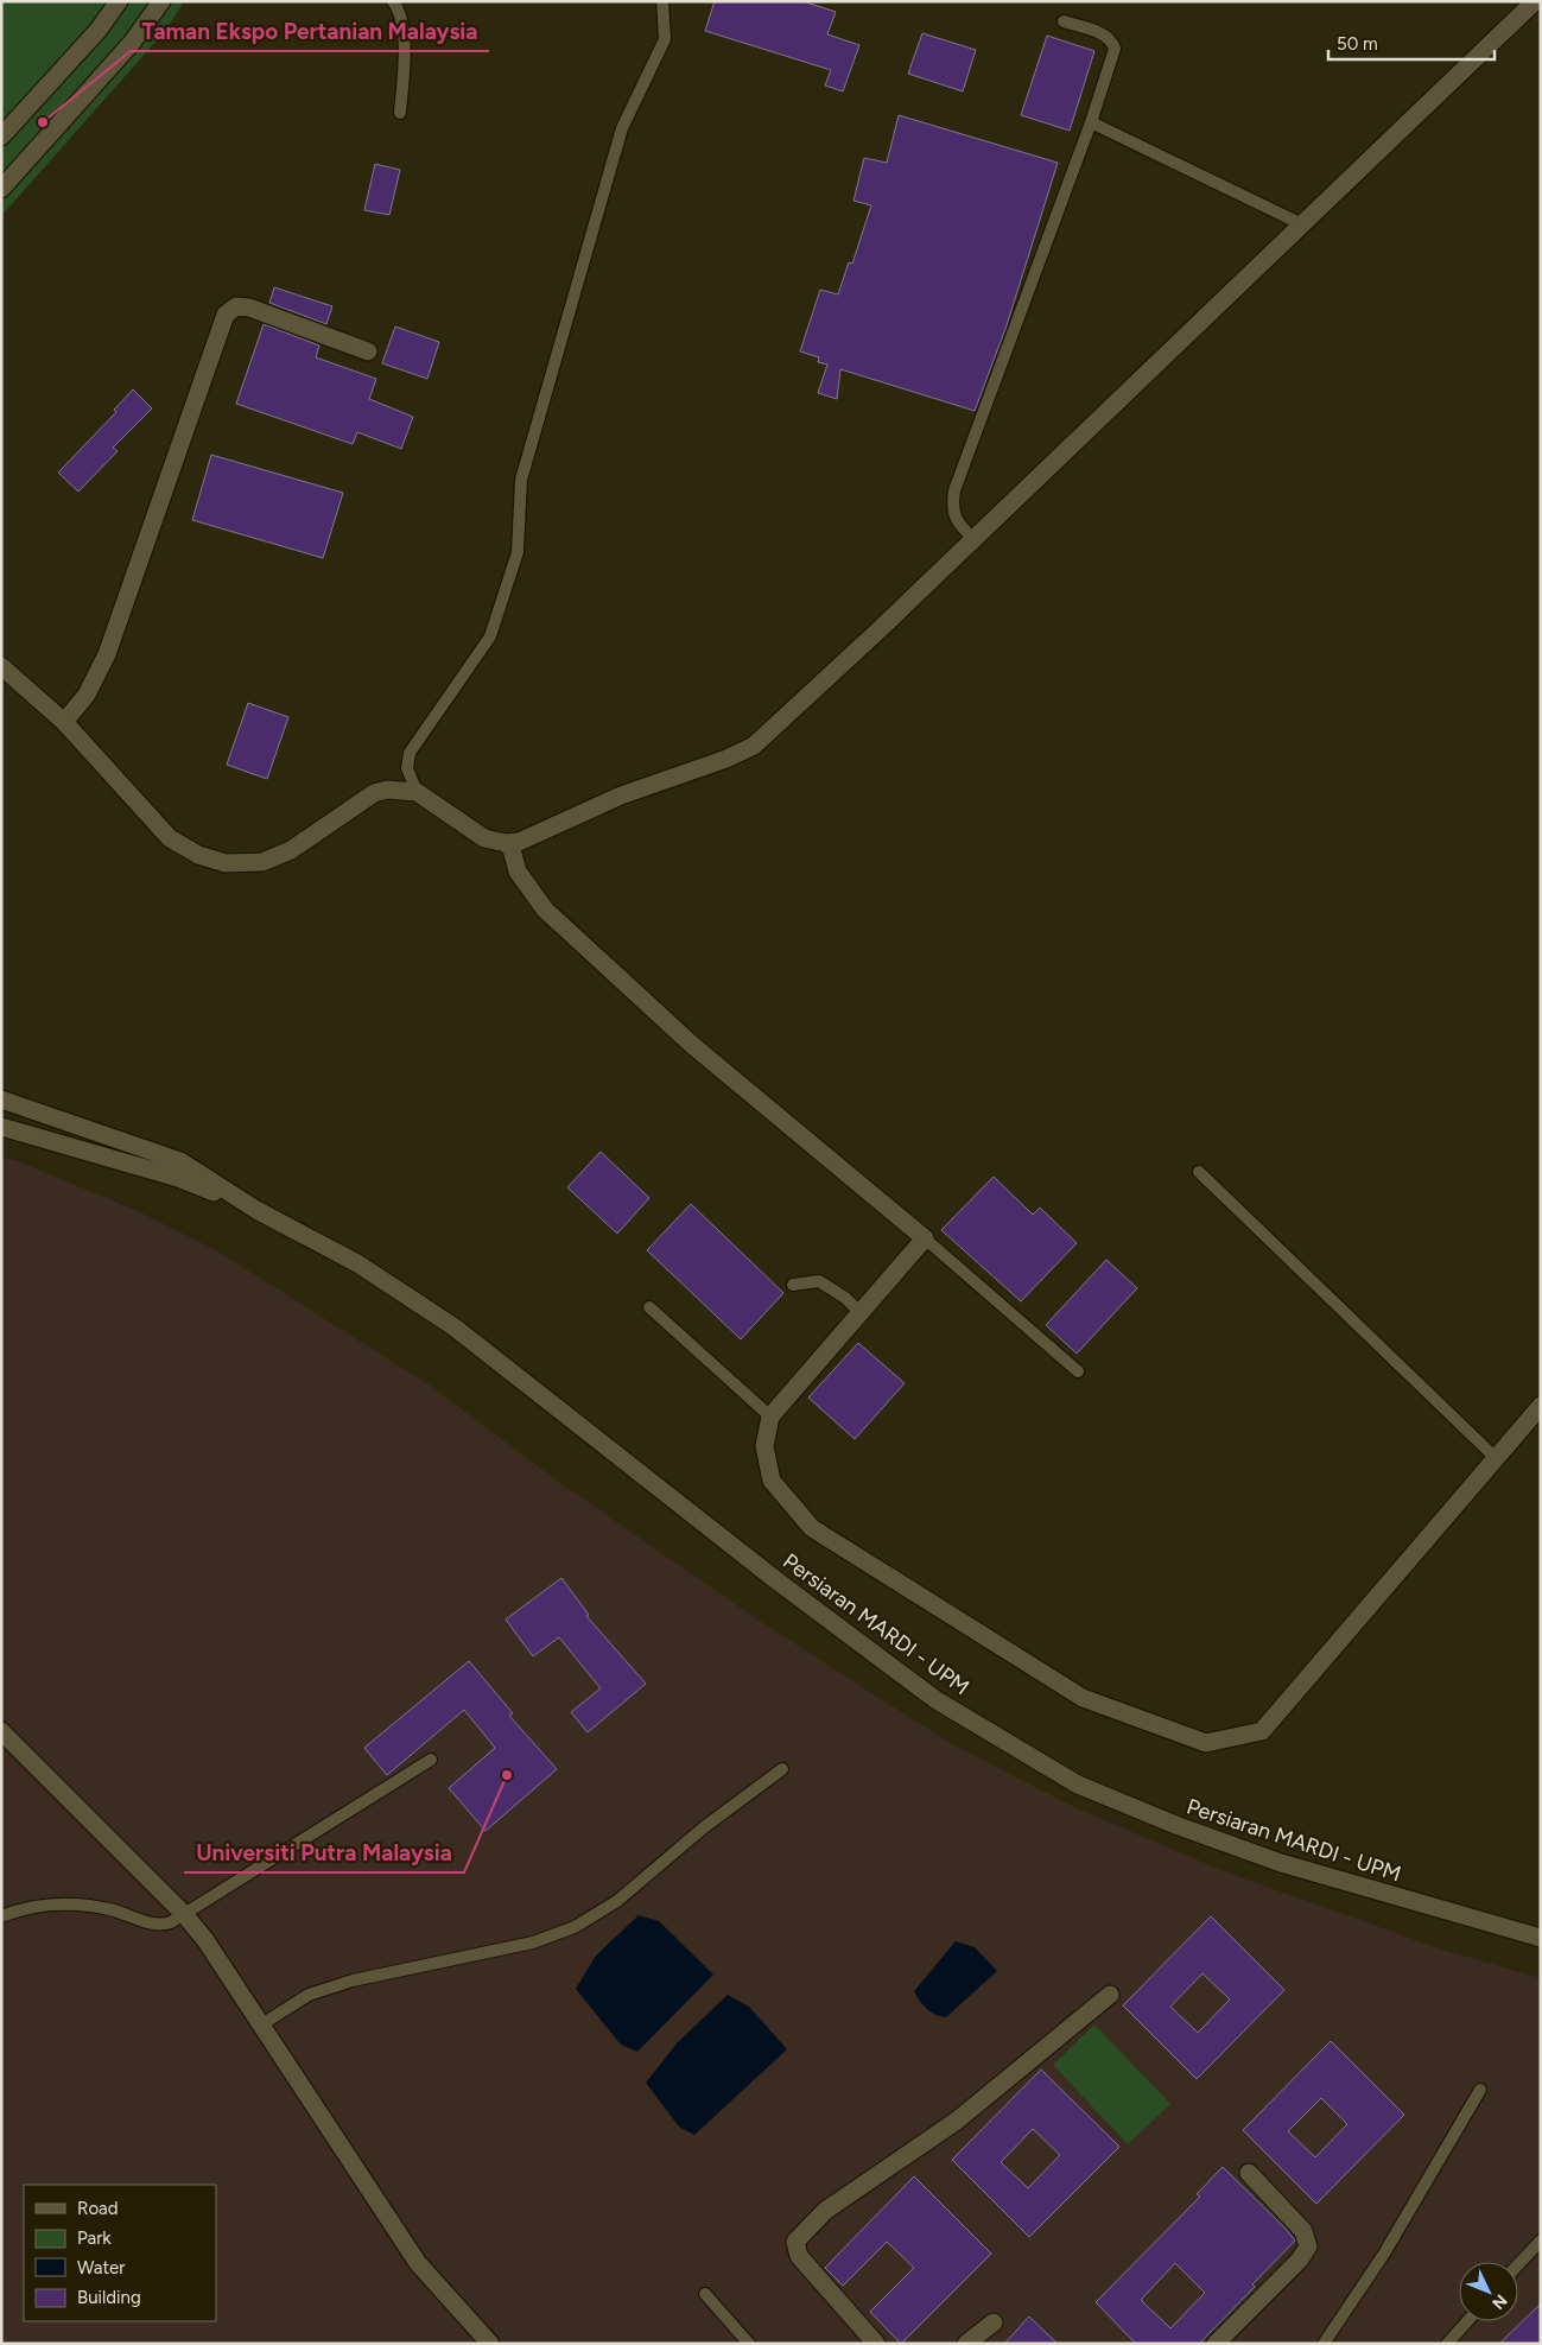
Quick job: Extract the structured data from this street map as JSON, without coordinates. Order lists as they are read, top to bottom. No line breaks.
{"streets":{"street":["Persiaran MARDI - UPM"]},"places":["Taman Ekspo Pertanian Malaysia","Universiti Putra Malaysia"],"legend":["Road","Park","Water","Building"],"scale_bar":"50 m","north":"bottom right"}
